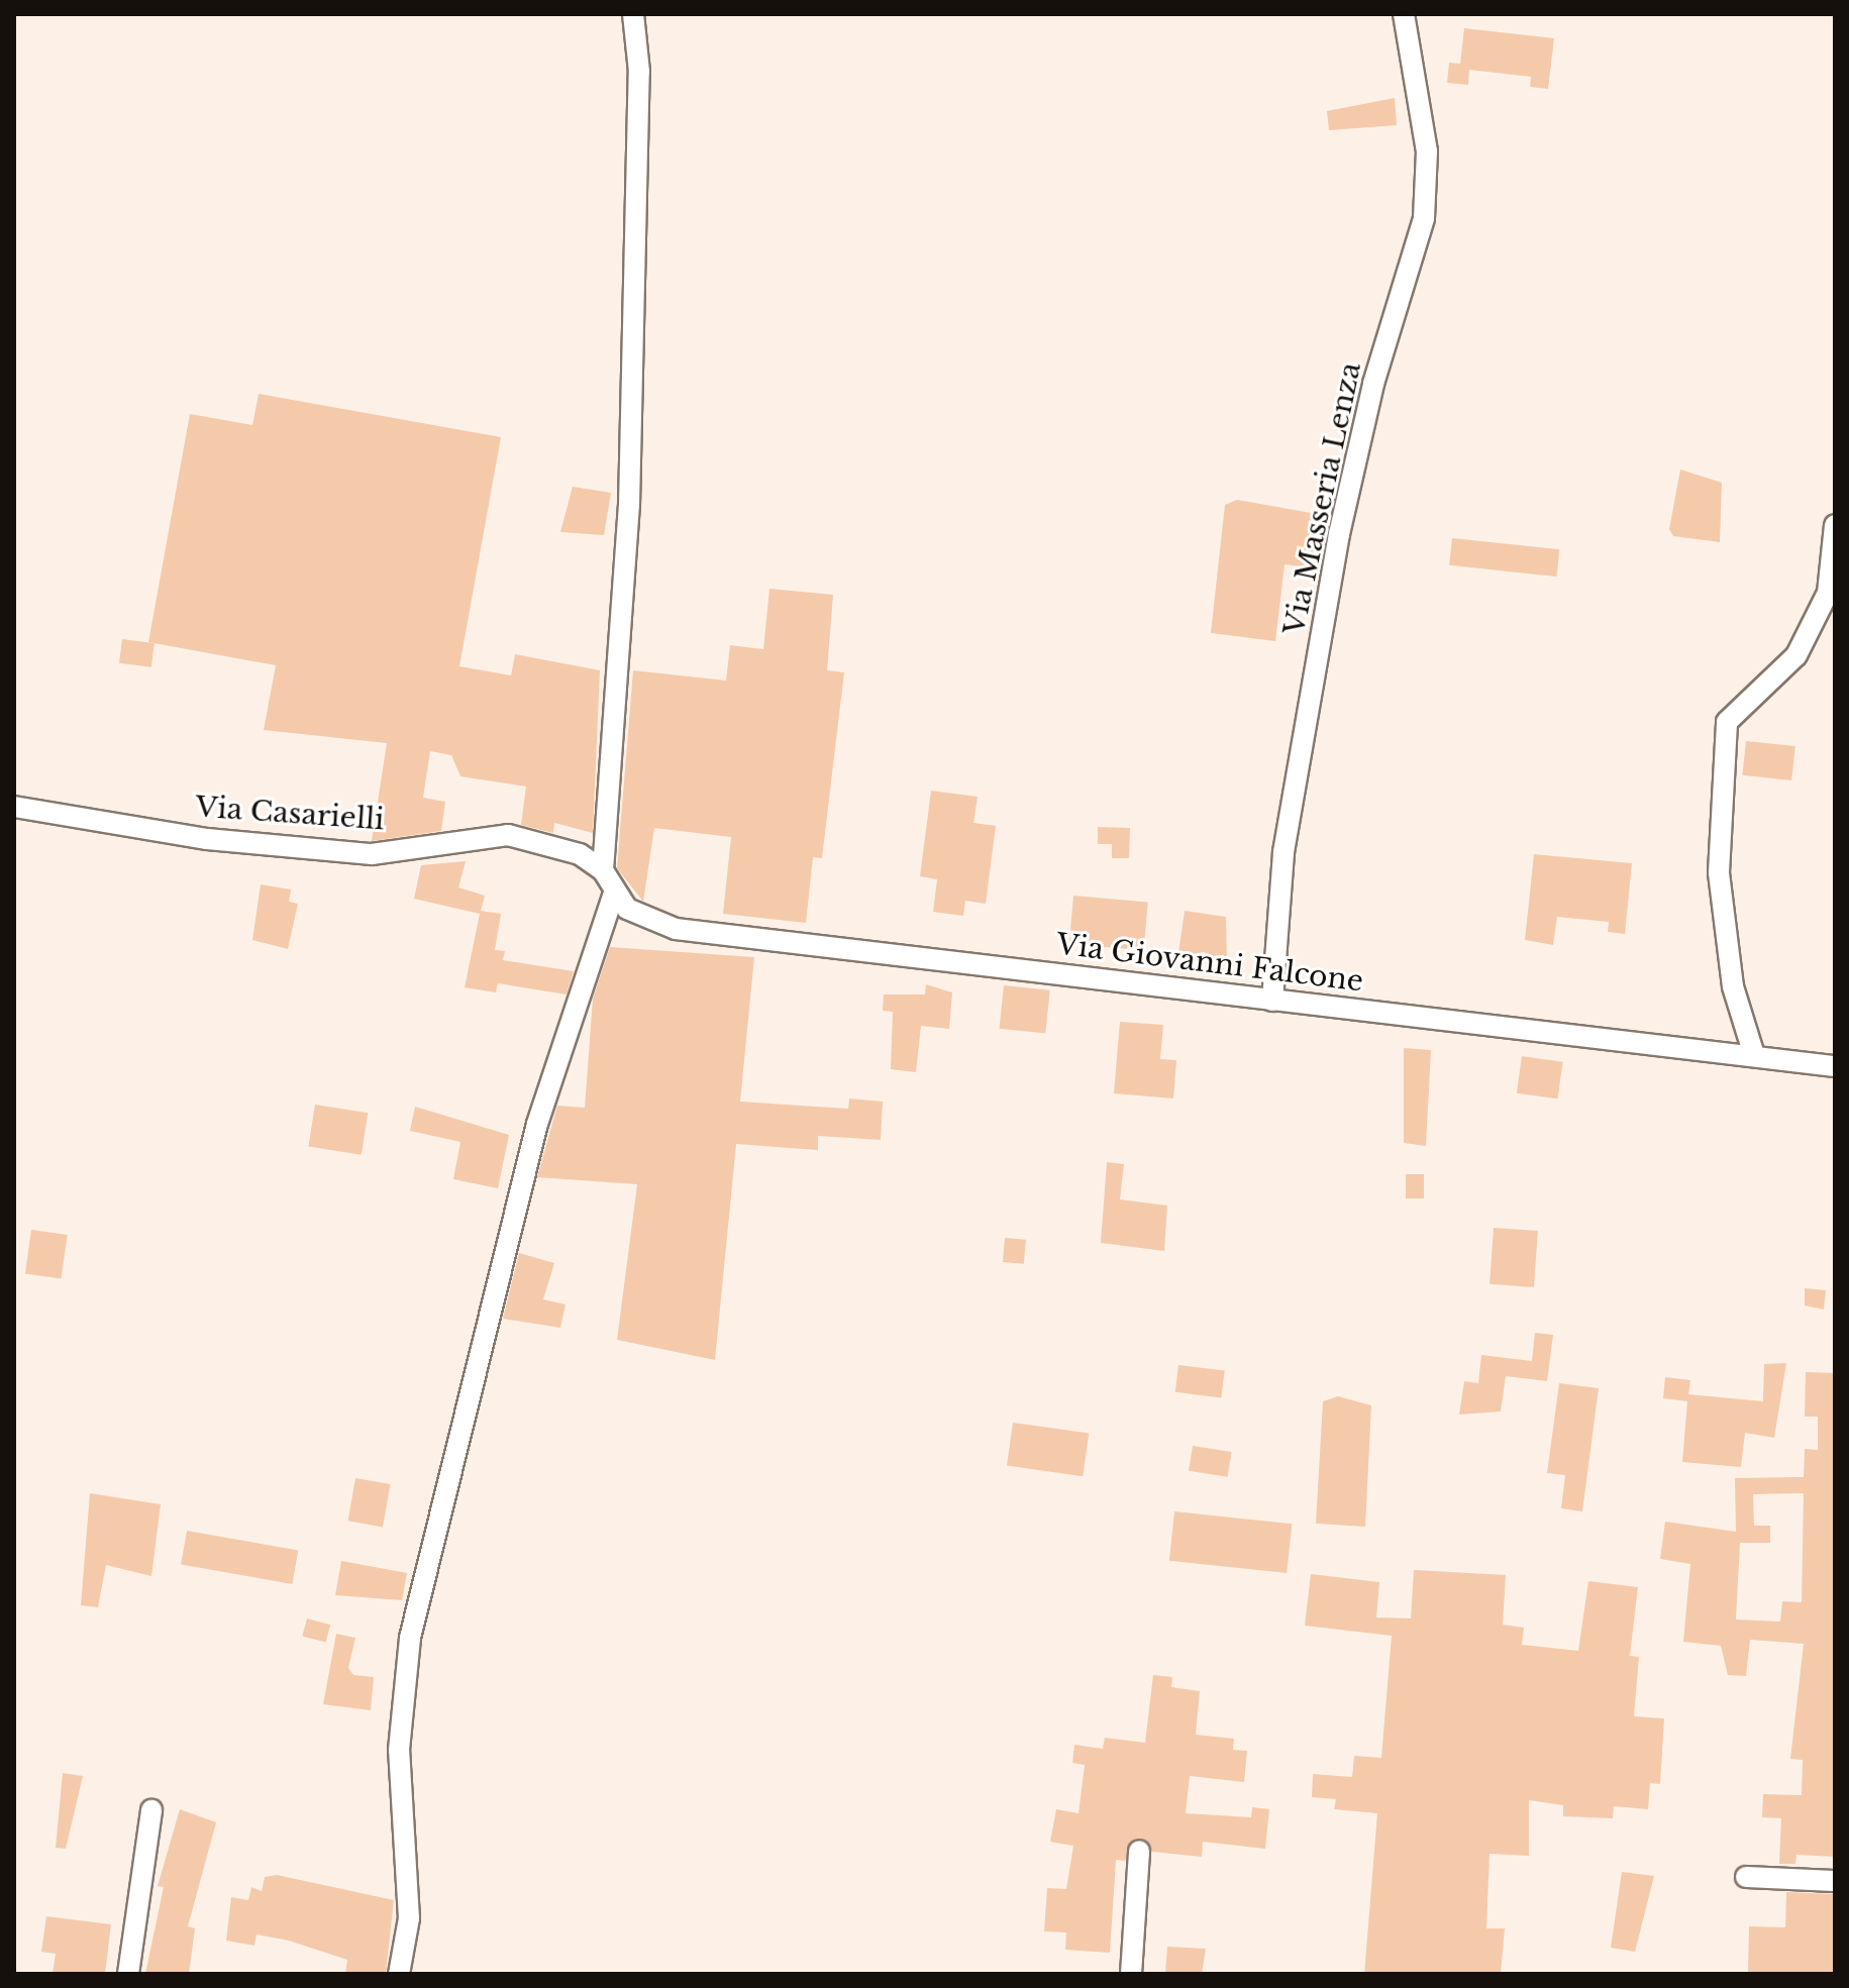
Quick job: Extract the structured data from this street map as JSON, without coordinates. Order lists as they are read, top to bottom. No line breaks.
{"streets":{"street":["Via Masseria Lenza","Via Casarielli","Via Giovanni Falcone"]},"crossings":[["Via Masseria Lenza","Via Giovanni Falcone"],["Via Casarielli","Via Giovanni Falcone"]]}
